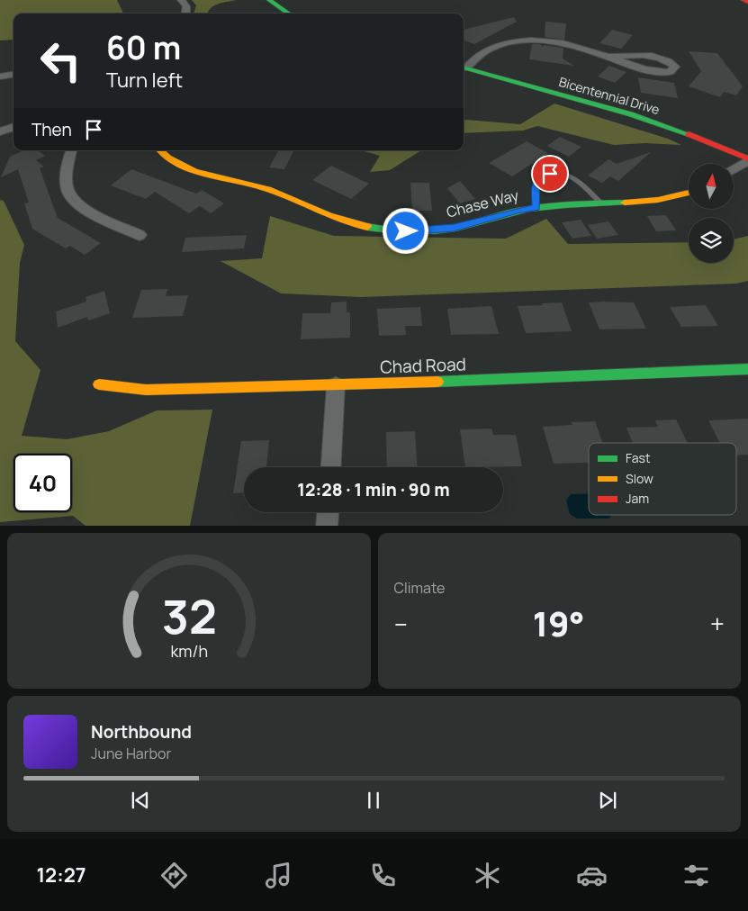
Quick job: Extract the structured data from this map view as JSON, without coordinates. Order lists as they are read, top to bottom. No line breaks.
{"streets":{"main road":["Bicentennial Drive","Chase Way","Chad Road"]},"legend":["Fast","Slow","Jam"],"north":"top","page":{"turn":["60 m","Turn left"],"then":"Then","limit":"40","trip":"12:28 · 1 min · 90 m","tile":"Climate","heat":["−","19°","+"],"song":["Northbound","June Harbor"],"tabs":"12:27","gauge":["32","km/h"]}}
